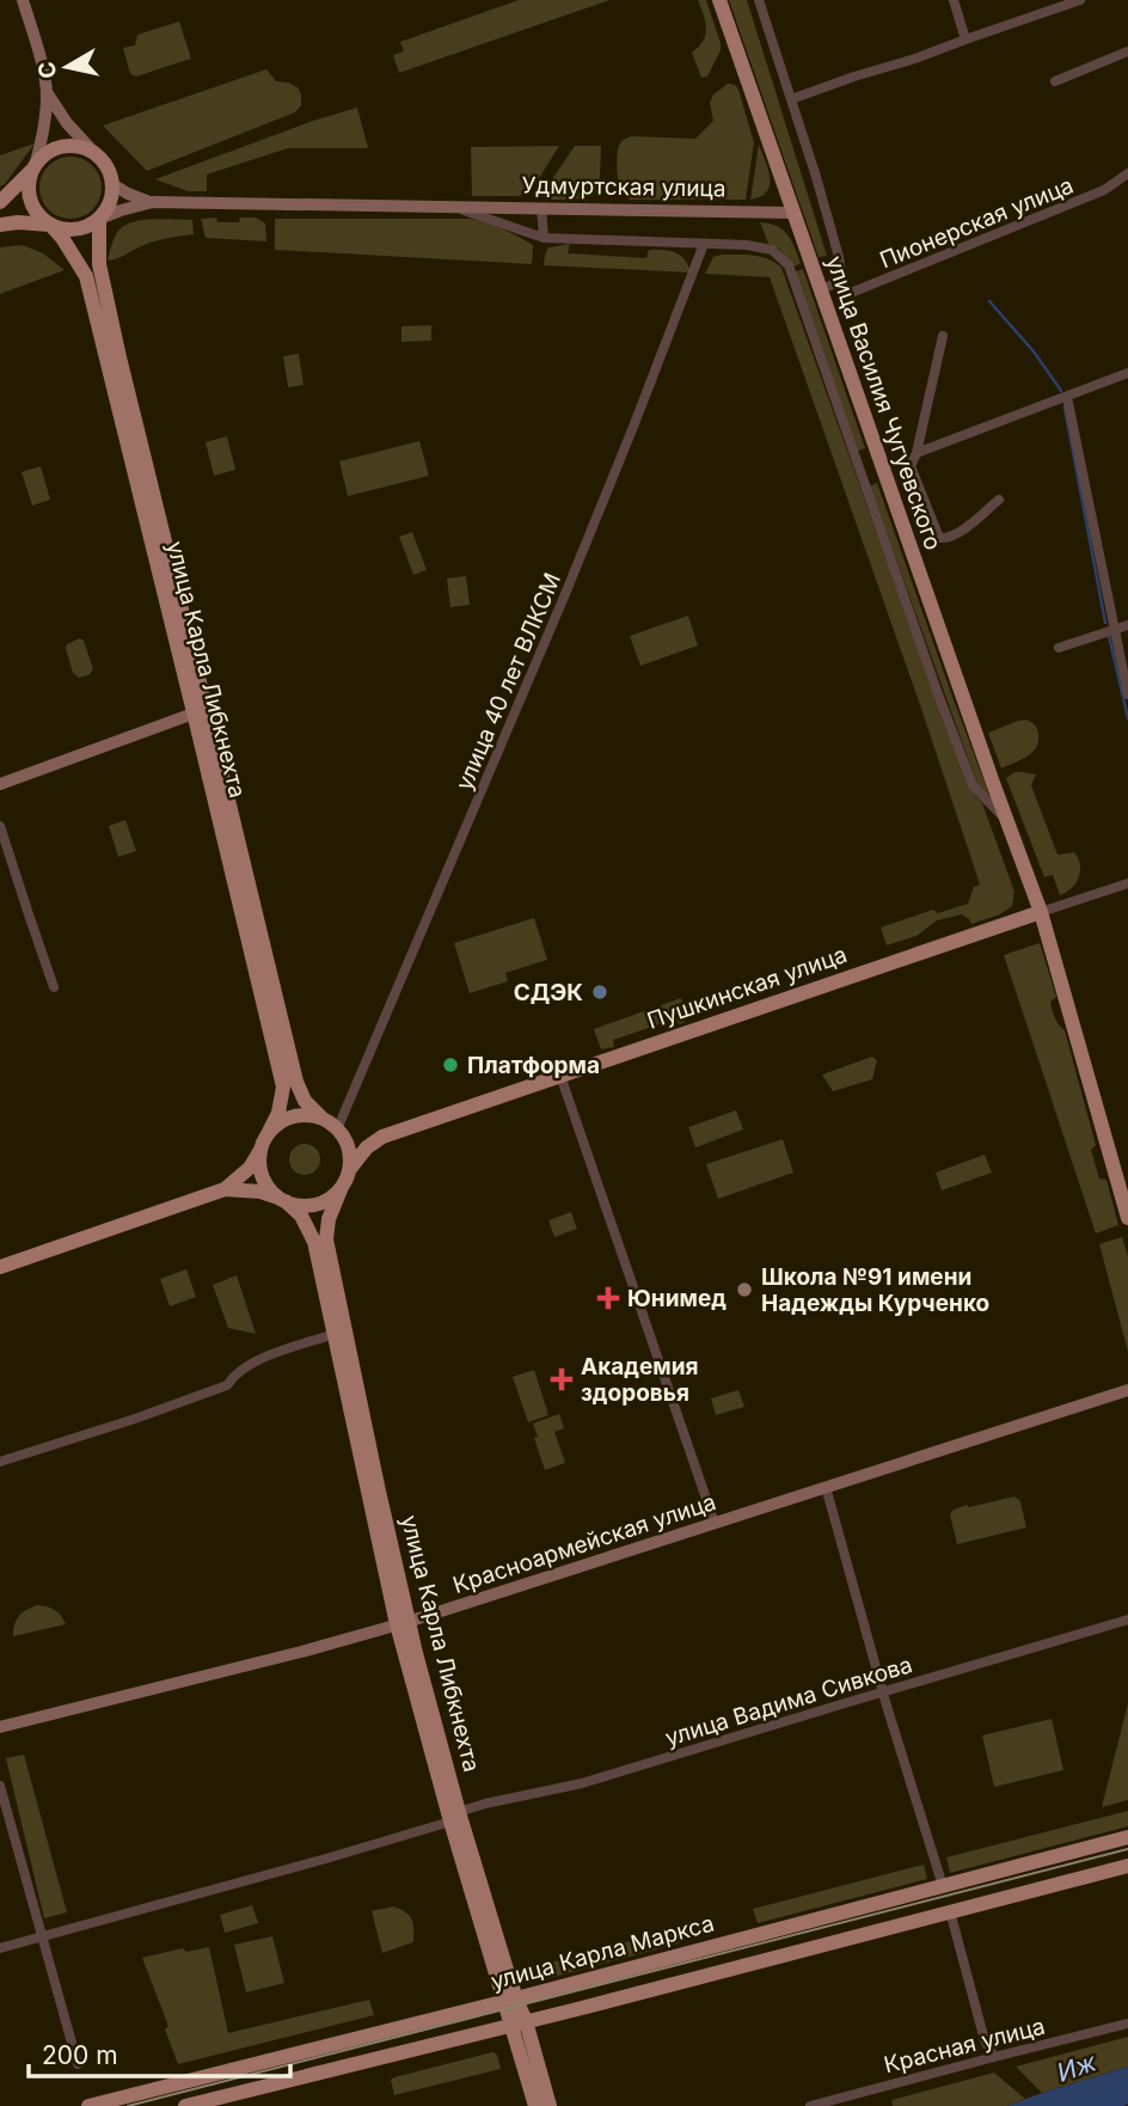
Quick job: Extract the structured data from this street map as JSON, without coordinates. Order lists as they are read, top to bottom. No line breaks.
{"streets":{"main road":["улица Василия Чугуевского","улица Карла Либкнехта","Пушкинская улица","улица Карла Маркса"],"street":["Удмуртская улица","Пионерская улица","улица 40 лет ВЛКСМ","Красноармейская улица","улица Вадима Сивкова","Красная улица"]},"crossings":[["Удмуртская улица","улица Василия Чугуевского"],["Удмуртская улица","улица Карла Либкнехта"],["Удмуртская улица","улица 40 лет ВЛКСМ"],["улица Василия Чугуевского","Пушкинская улица"],["улица Карла Либкнехта","улица 40 лет ВЛКСМ"],["улица Карла Либкнехта","Пушкинская улица"],["улица Карла Либкнехта","Красноармейская улица"],["улица Карла Либкнехта","улица Вадима Сивкова"],["улица Карла Либкнехта","улица Карла Маркса"],["улица 40 лет ВЛКСМ","Пушкинская улица"]],"water":["Иж"],"places":{"other":["СДЭК","Платформа","Школа №91 имени Надежды Курченко"],"health":["Юнимед","Академия здоровья"]},"scale_bar":"200 m","north":"left"}
